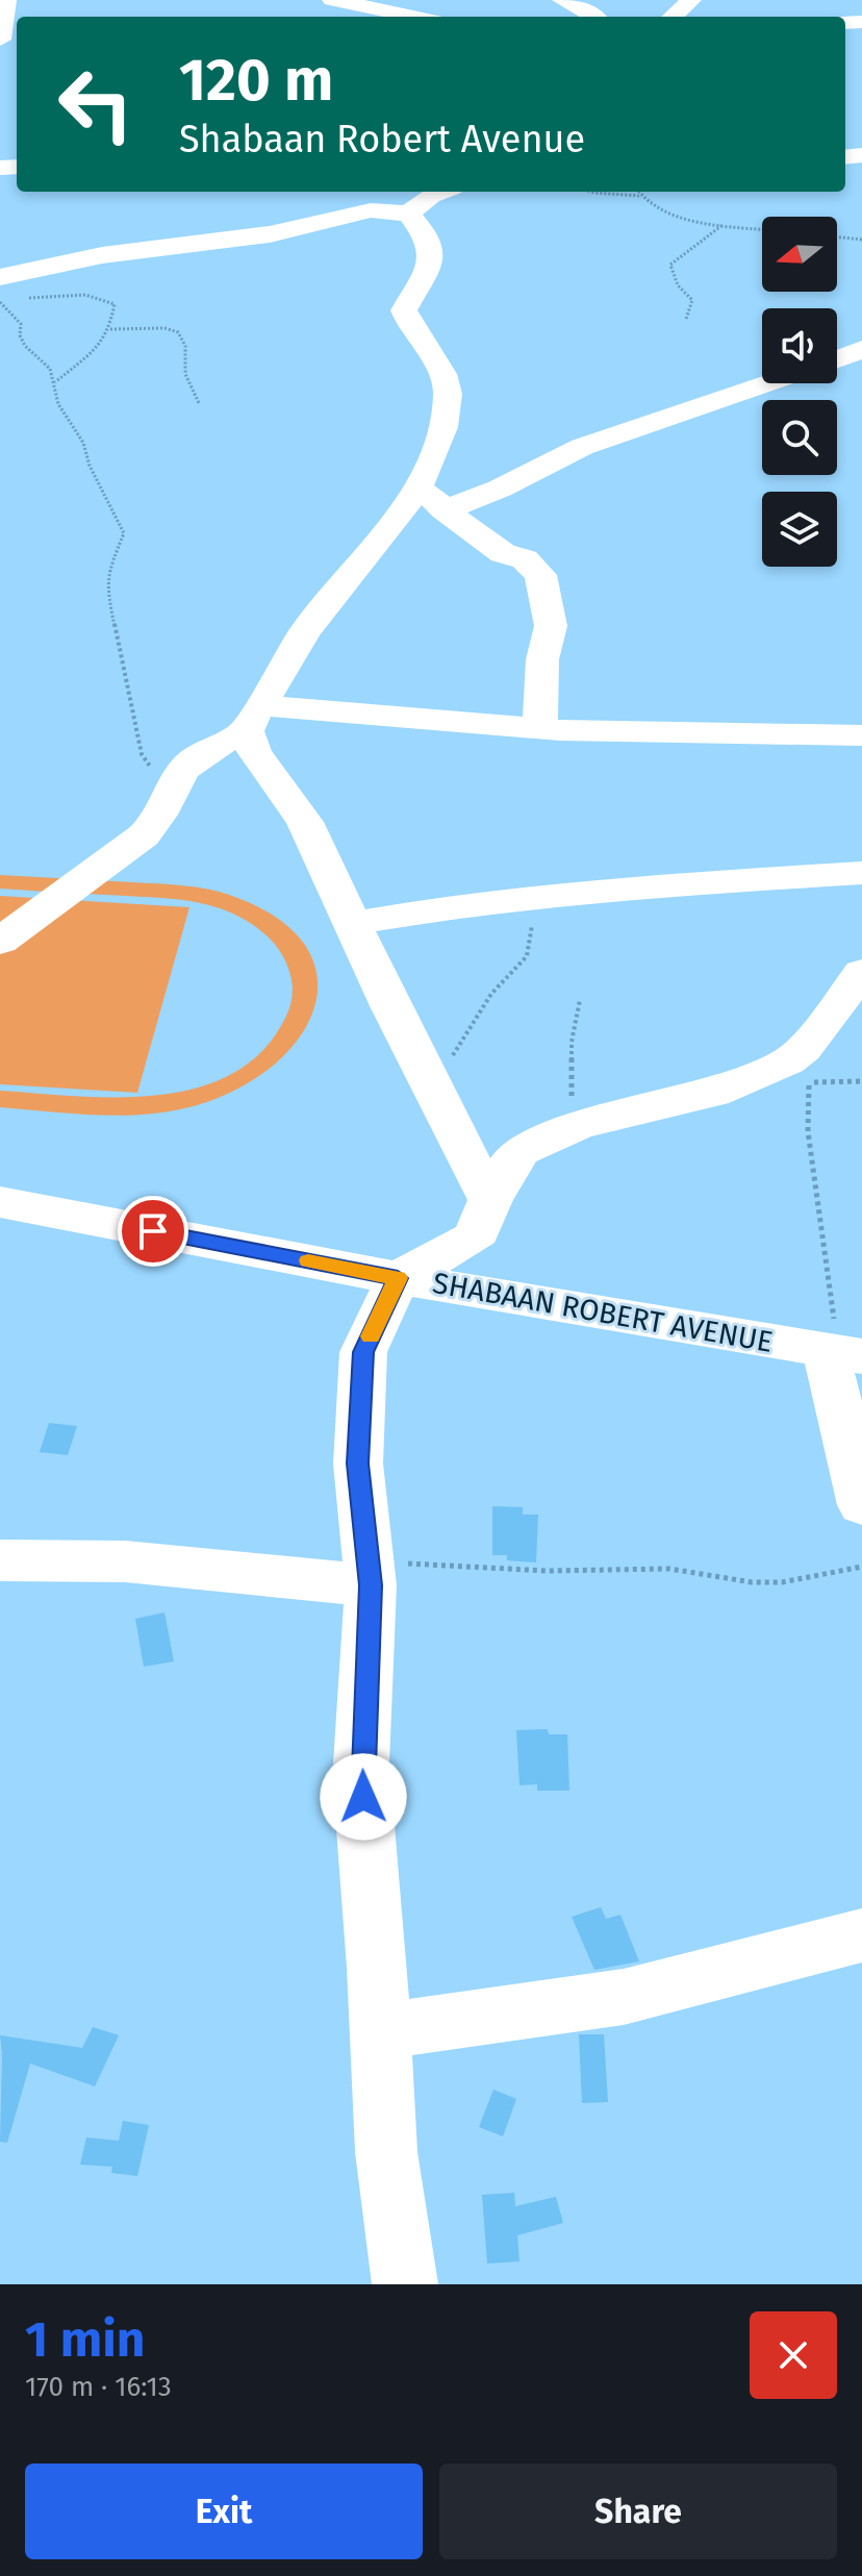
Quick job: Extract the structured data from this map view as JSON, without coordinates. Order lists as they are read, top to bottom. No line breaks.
{"streets":{"street":["SHABAAN ROBERT AVENUE"]},"north":"left","page":{"turn":["120 m","Shabaan Robert Avenue"],"heading":["1 min","170 m · 16:13"],"buttons":["Exit","Share"]}}
